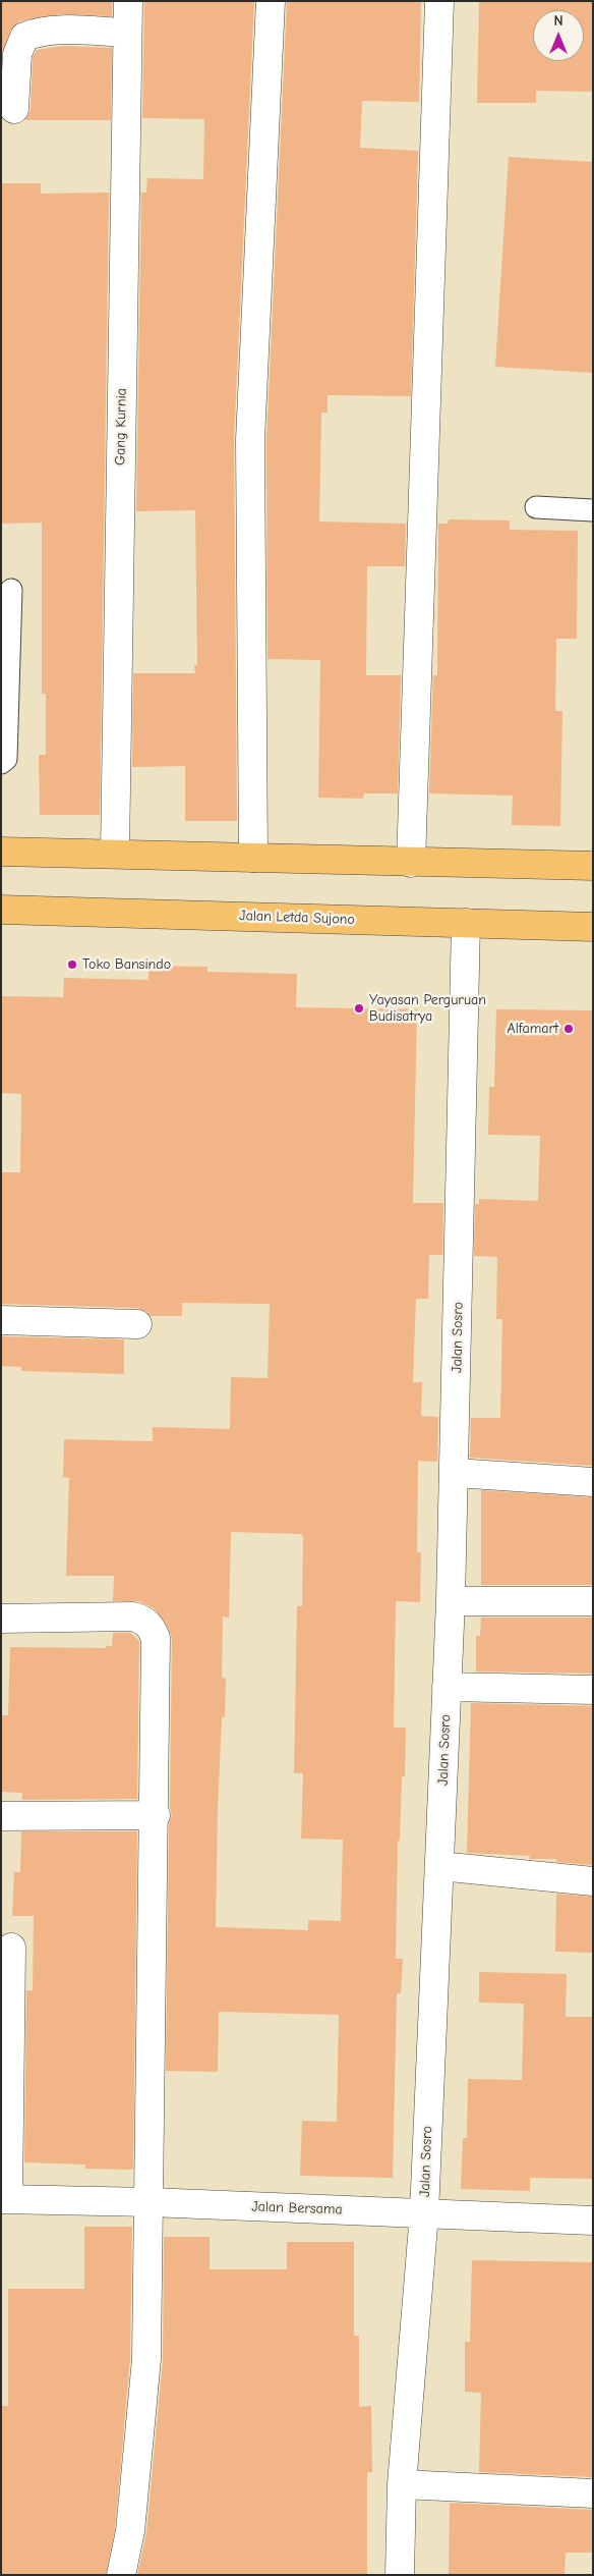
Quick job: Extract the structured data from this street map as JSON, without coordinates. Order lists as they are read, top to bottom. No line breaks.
{"streets":{"highway":["Jalan Letda Sujono"],"street":["Gang Kurnia","Jalan Sosro","Jalan Bersama"]},"crossings":[["Jalan Letda Sujono","Jalan Sosro"],["Jalan Sosro","Jalan Bersama"]],"places":["Toko Bansindo","Yayasan Perguruan Budisatrya","Alfamart"],"north":"top"}
